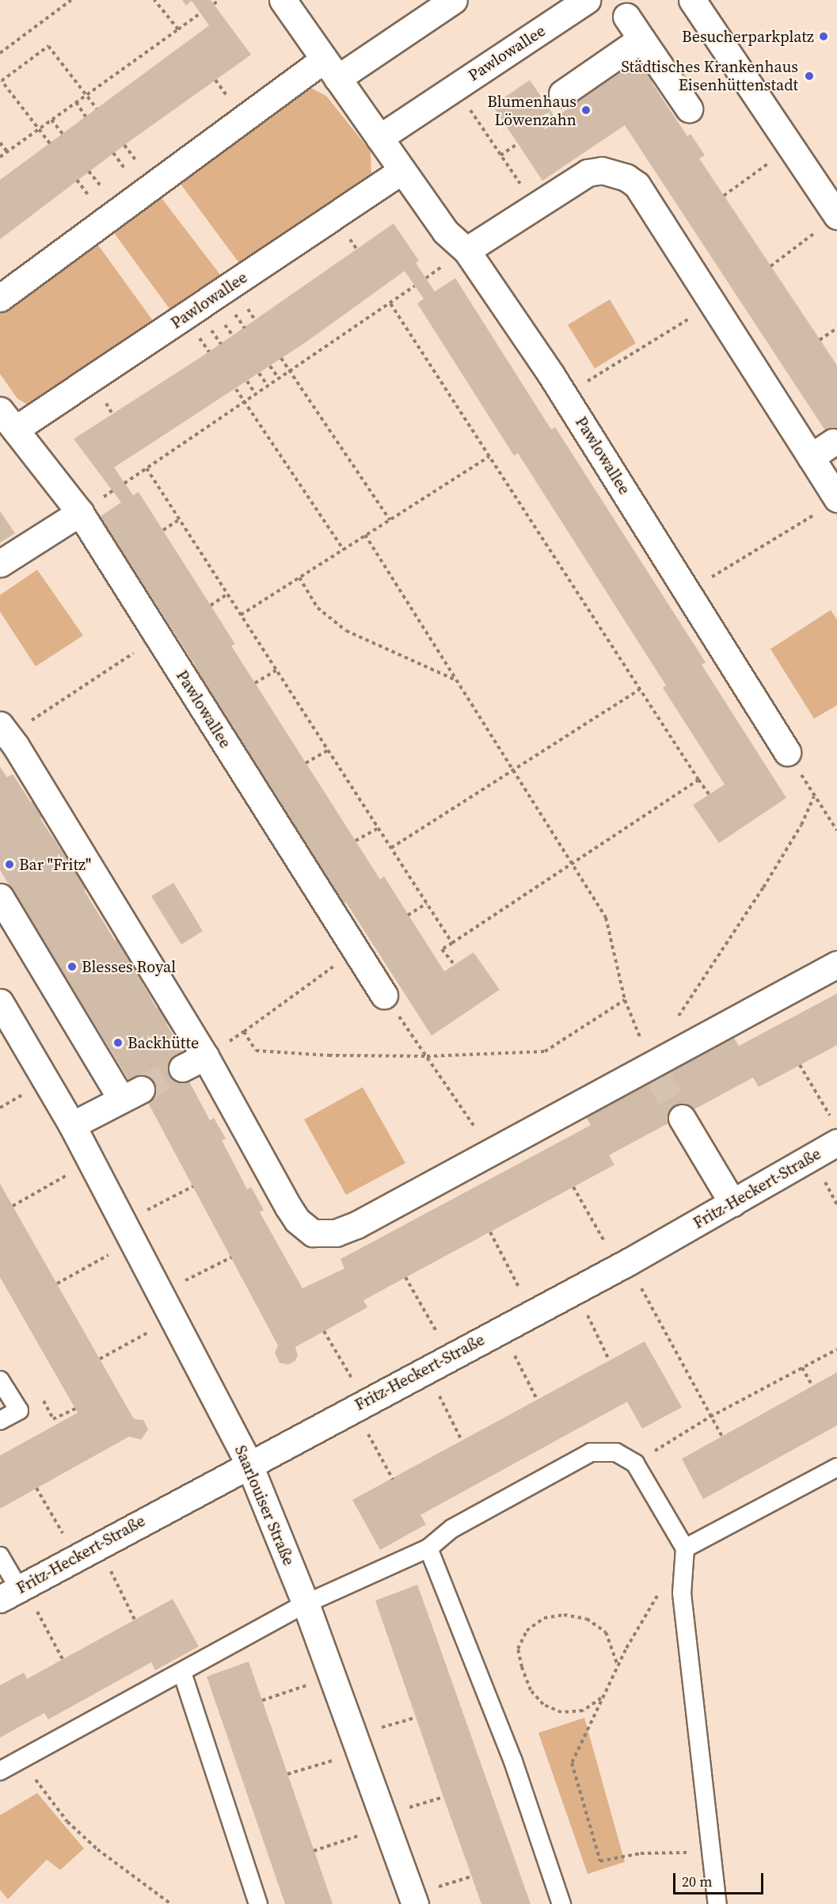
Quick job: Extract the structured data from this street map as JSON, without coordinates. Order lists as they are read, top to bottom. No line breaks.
{"streets":{"street":["Pawlowallee","Fritz-Heckert-Straße","Saarlouiser Straße"]},"crossings":[["Fritz-Heckert-Straße","Saarlouiser Straße"]],"places":["Besucherparkplatz","Städtisches Krankenhaus Eisenhüttenstadt","Blumenhaus Löwenzahn","Bar \"Fritz\"","Blesses Royal","Backhütte"],"scale_bar":"20 m"}
